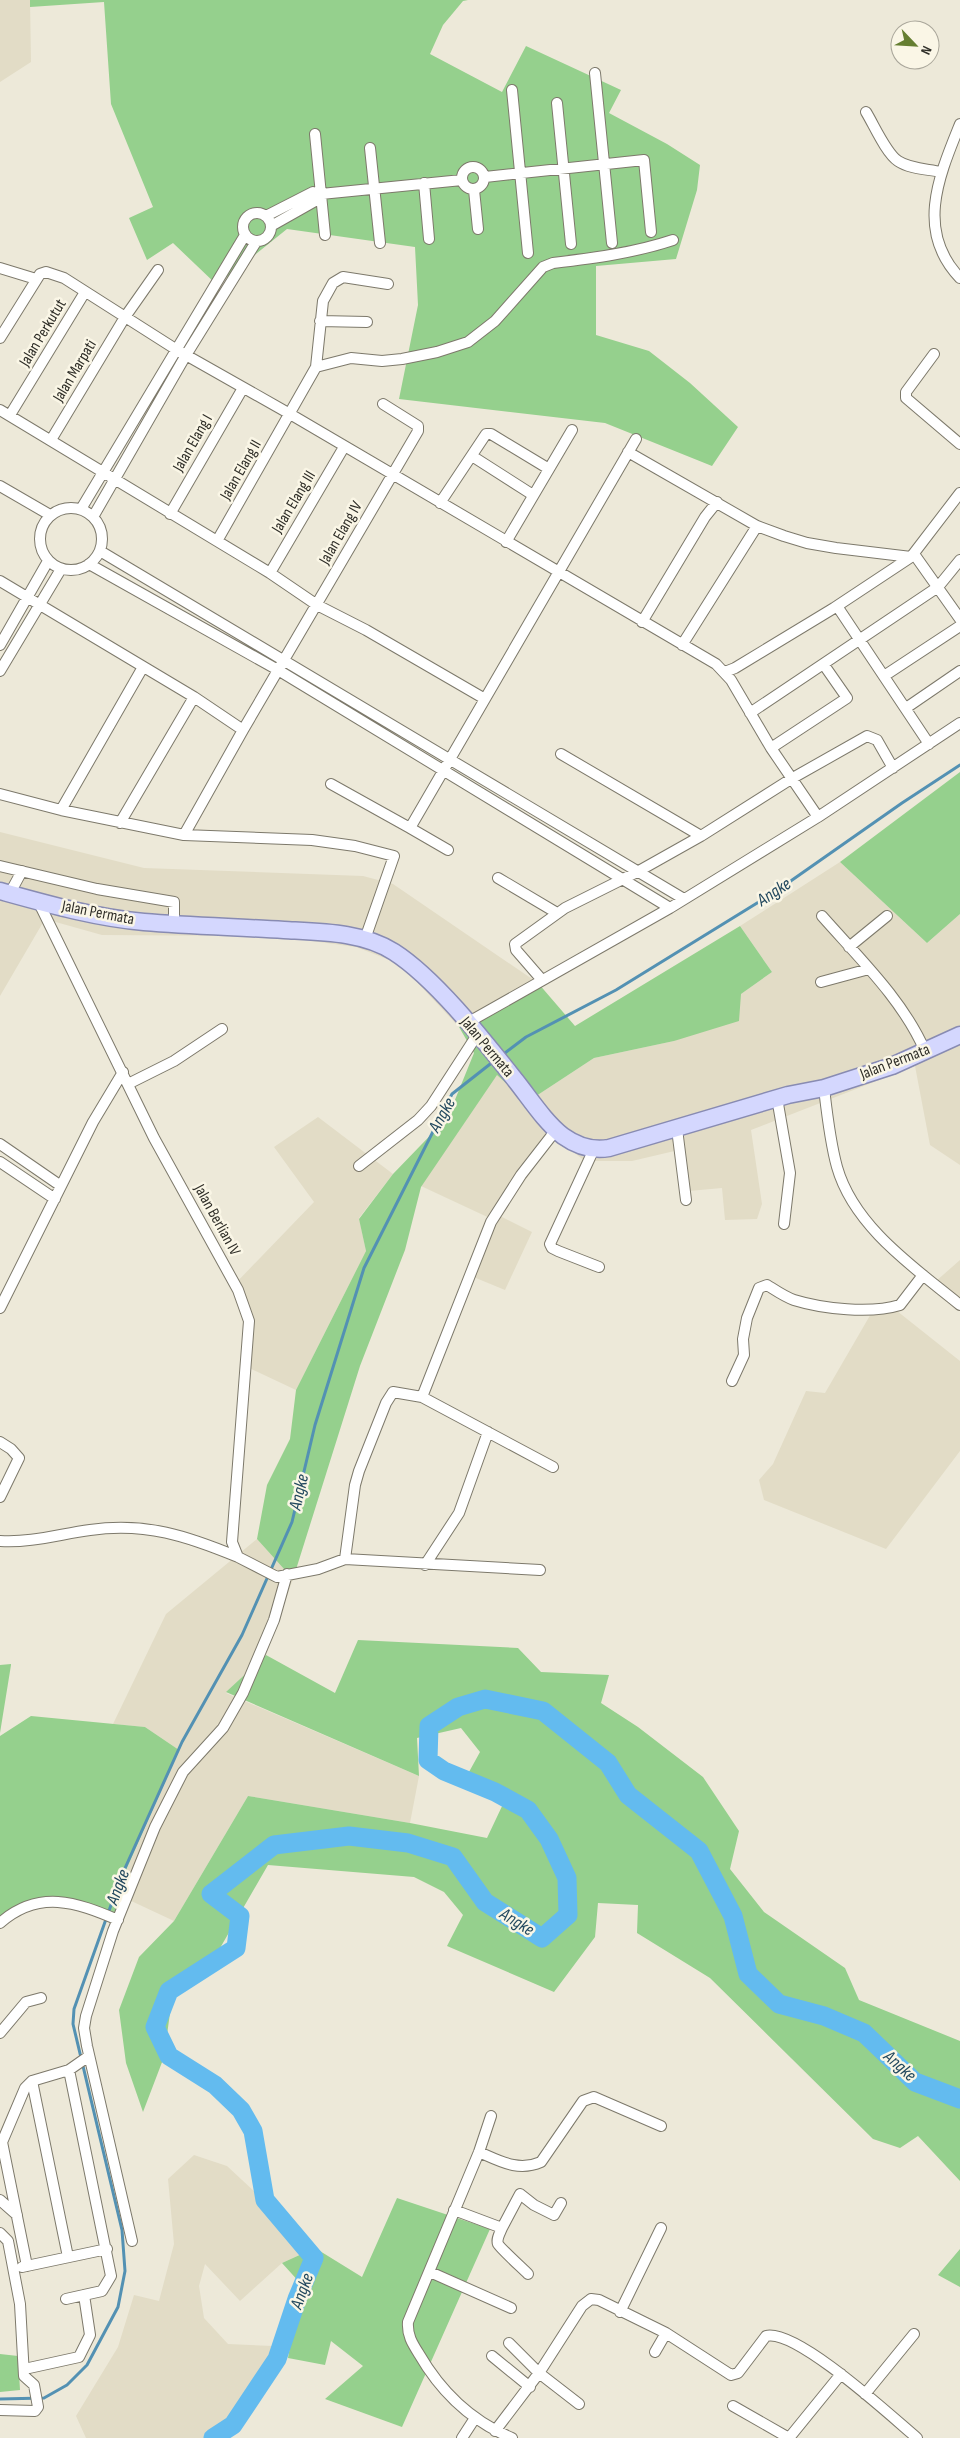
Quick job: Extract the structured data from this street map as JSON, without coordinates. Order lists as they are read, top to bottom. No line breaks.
{"streets":{"main road":["Jalan Permata"],"street":["Jalan Perkutut","Jalan Marpati","Jalan Elang I","Jalan Elang II","Jalan Elang III","Jalan Elang IV","Jalan Berlian IV"]},"crossings":[["Jalan Permata","Jalan Berlian IV"]],"water":["Angke"],"north":"bottom right"}
